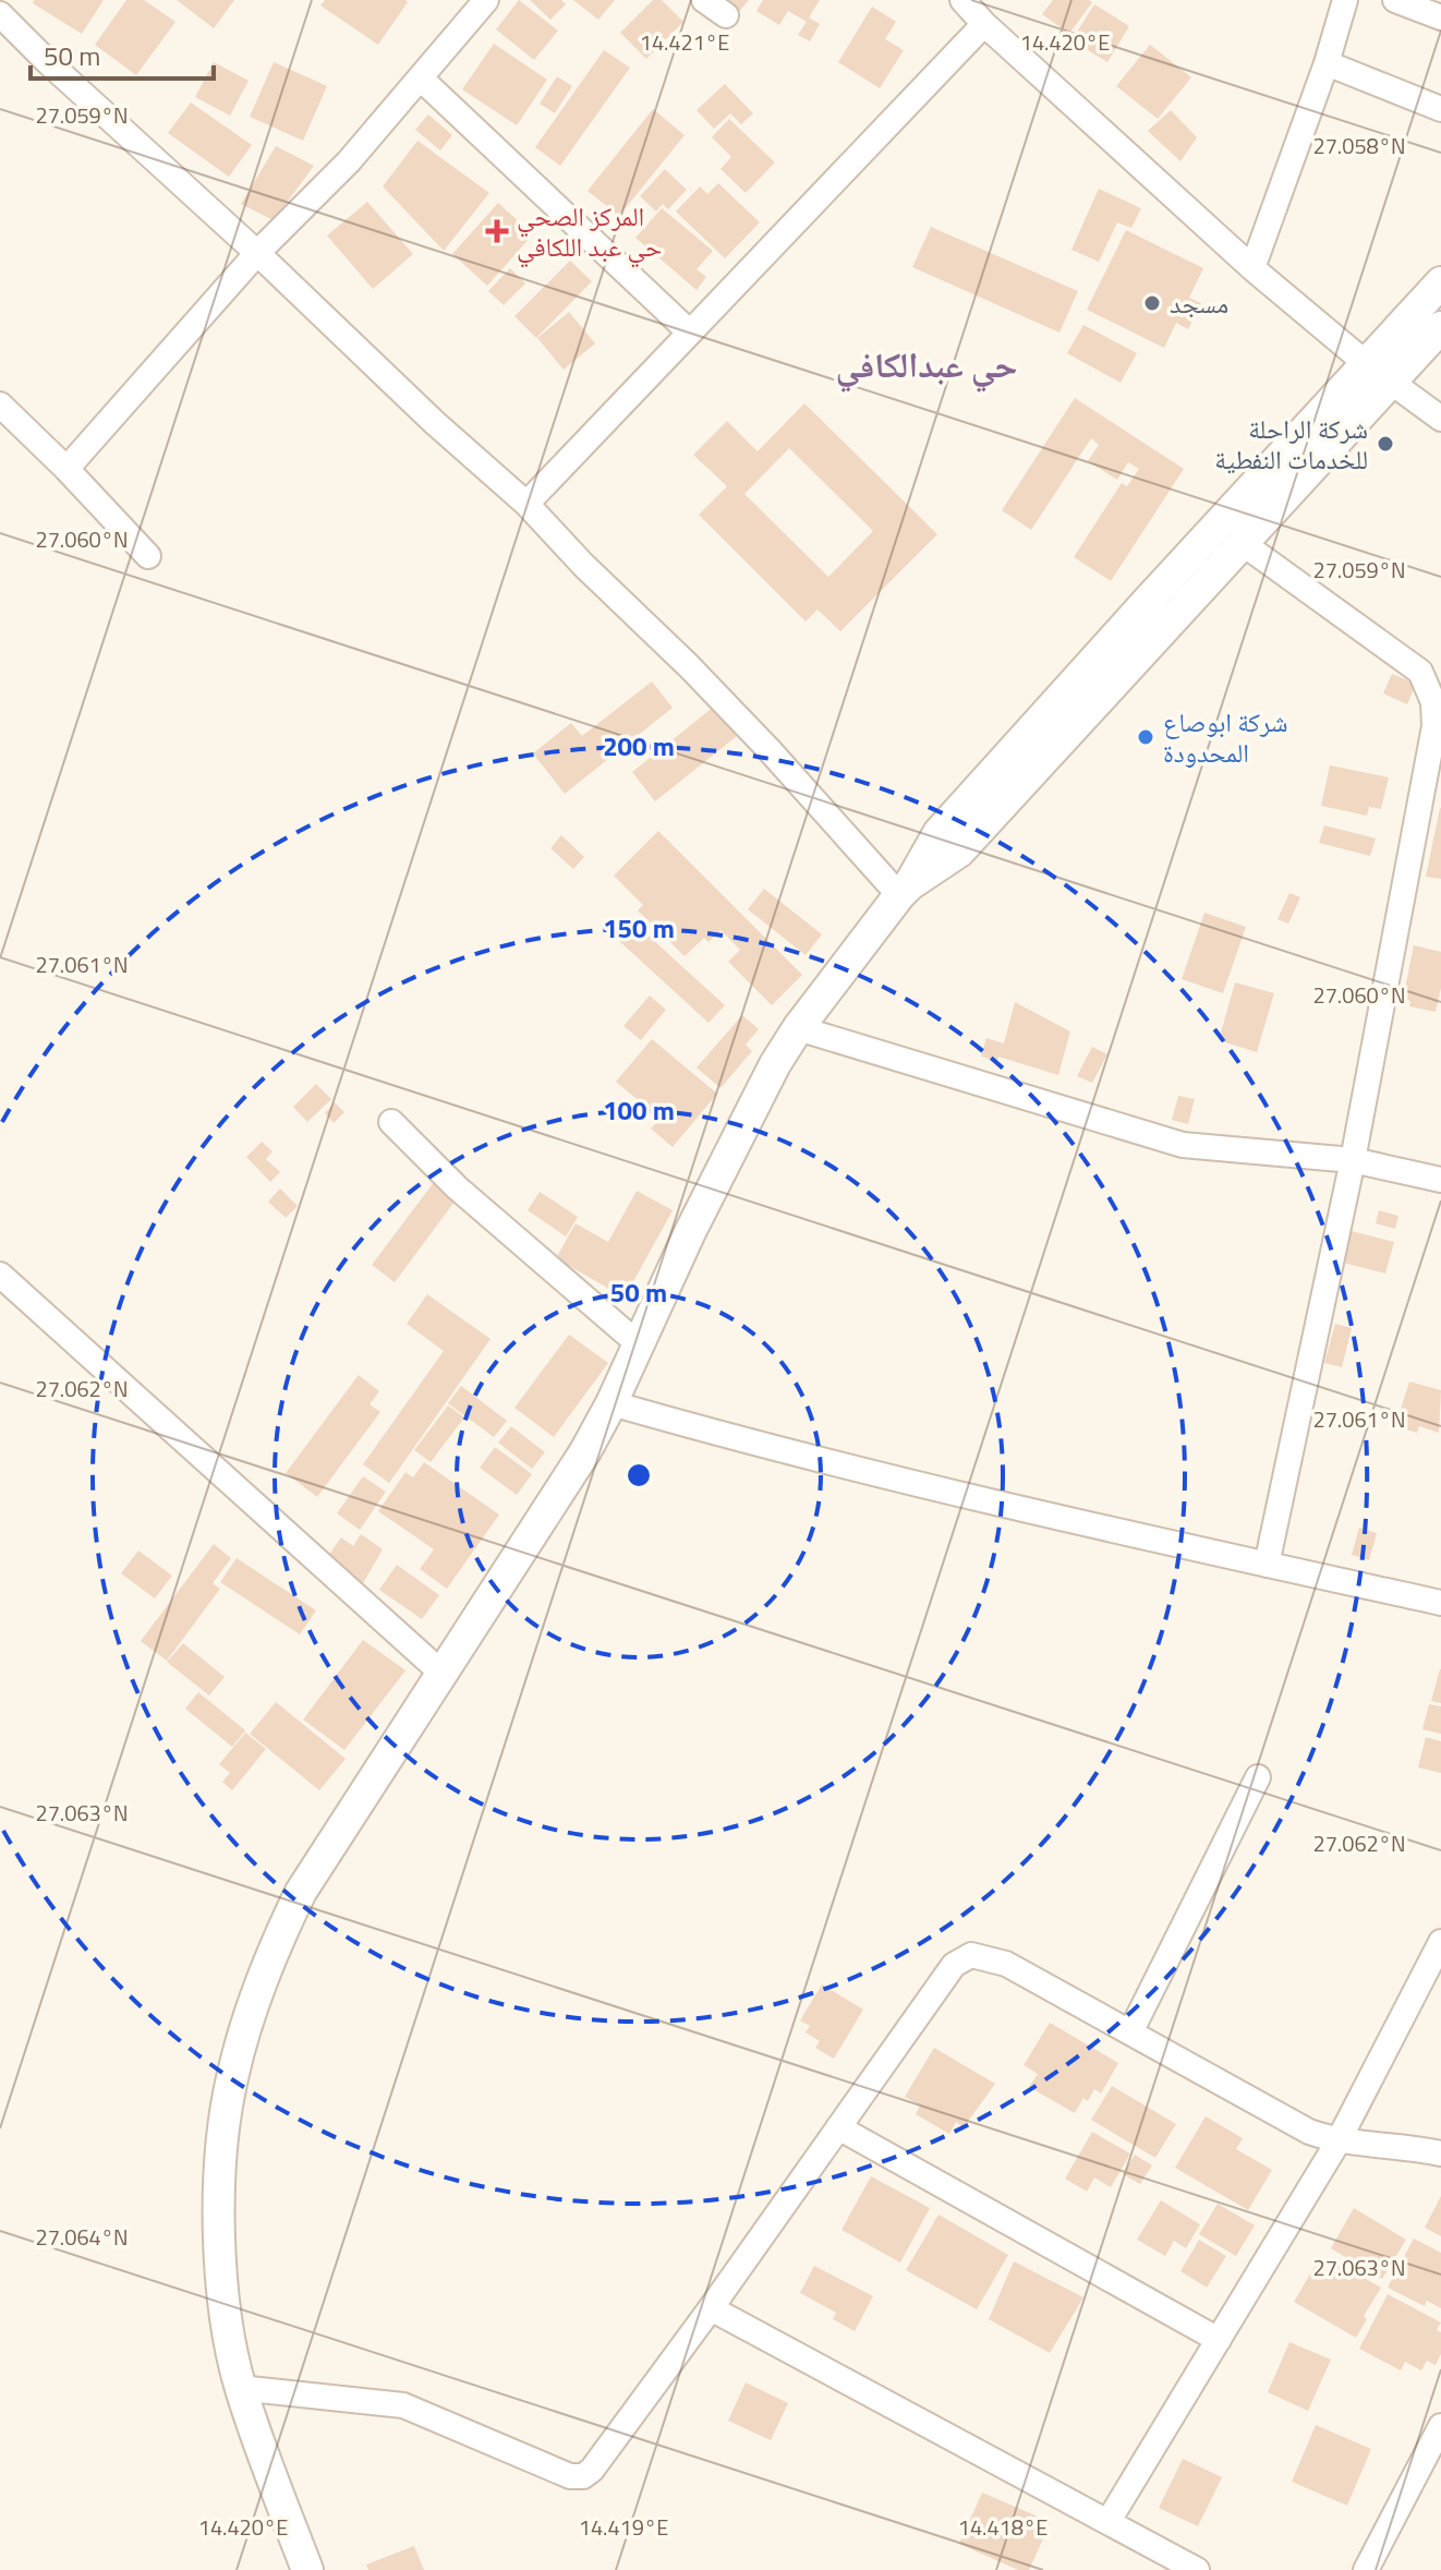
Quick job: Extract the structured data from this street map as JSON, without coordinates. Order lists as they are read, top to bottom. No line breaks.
{"districts":["حي عبدالكافي"],"places":{"health":["المركز الصحي حي عبد اللكافي"],"other":["مسجد","شركة الراحلة للخدمات النفطية","شركة ابوصاع المحدودة"]},"scale_bar":"50 m","coordinates":["14.421°E","14.420°E","27.059°N","27.058°N","27.060°N","27.061°N","27.062°N","27.063°N","27.064°N","14.419°E","14.418°E"],"rings":["200 m","150 m","100 m","50 m"]}
